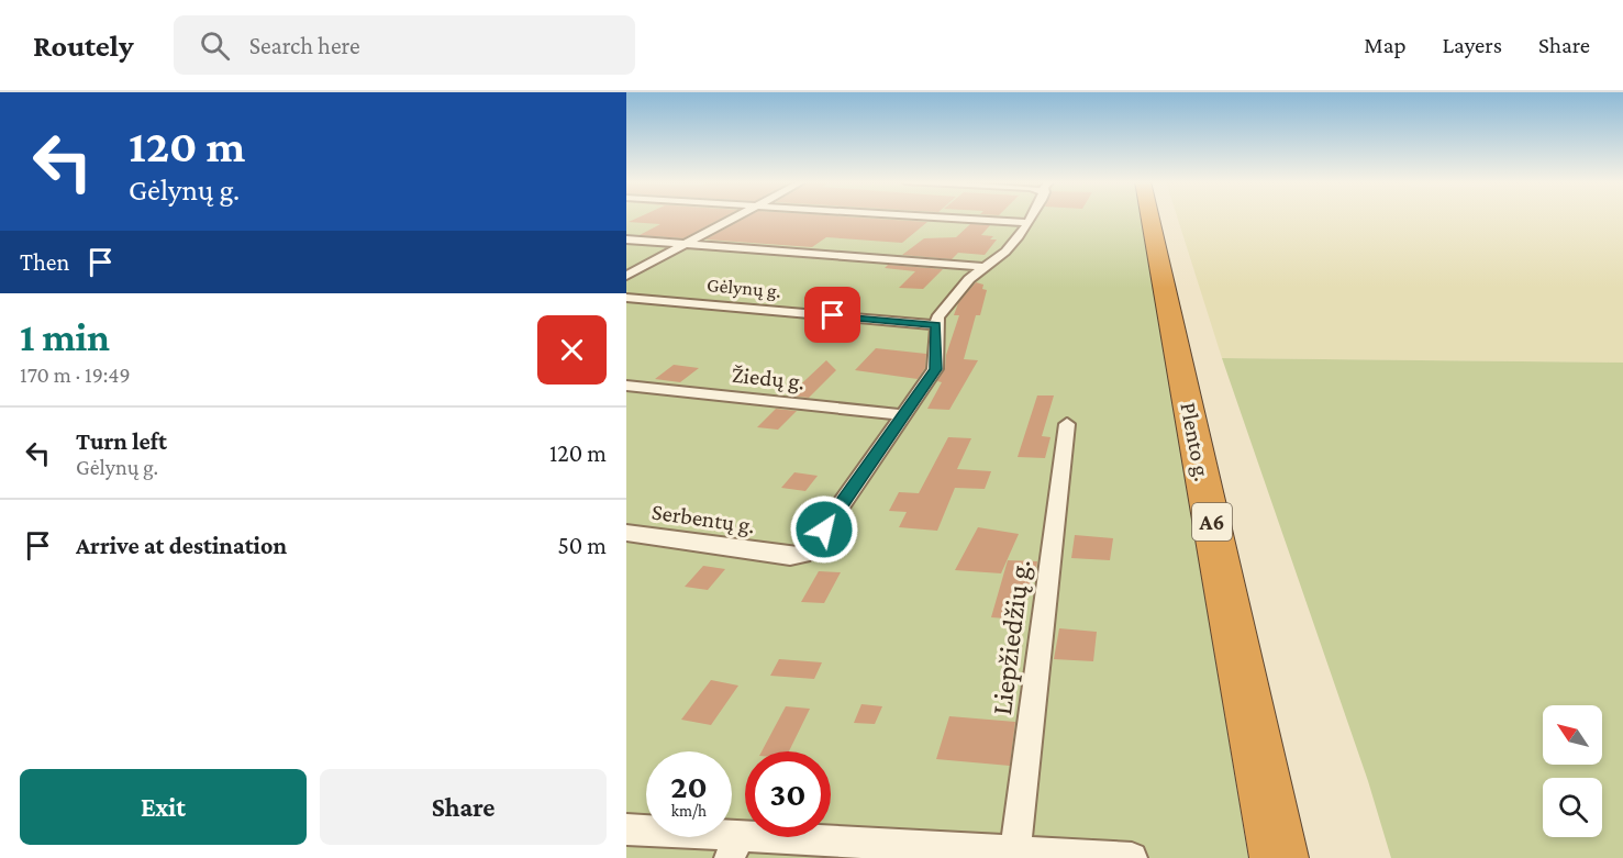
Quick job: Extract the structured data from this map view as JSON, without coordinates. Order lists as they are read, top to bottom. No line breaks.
{"streets":{"highway":["Plento g.","A6"],"street":["Gėlynų g.","Žiedų g.","Serbentų g.","Liepžiedžių g."]},"crossings":[["Žiedų g.","Serbentų g."]],"north":"top left","page":{"header":"Routely","search":"Search here","nav":["Map","Layers","Share"],"turn":["120 m","Gėlynų g."],"then":"Then","heading":["1 min","170 m · 19:49"],"list":[{"name":"Turn left","note":"Gėlynų g.","value":"120 m"},{"name":"Arrive at destination","value":"50 m"}],"speed":"20 km/h","limit":"30","buttons":["Exit","Share"]}}
